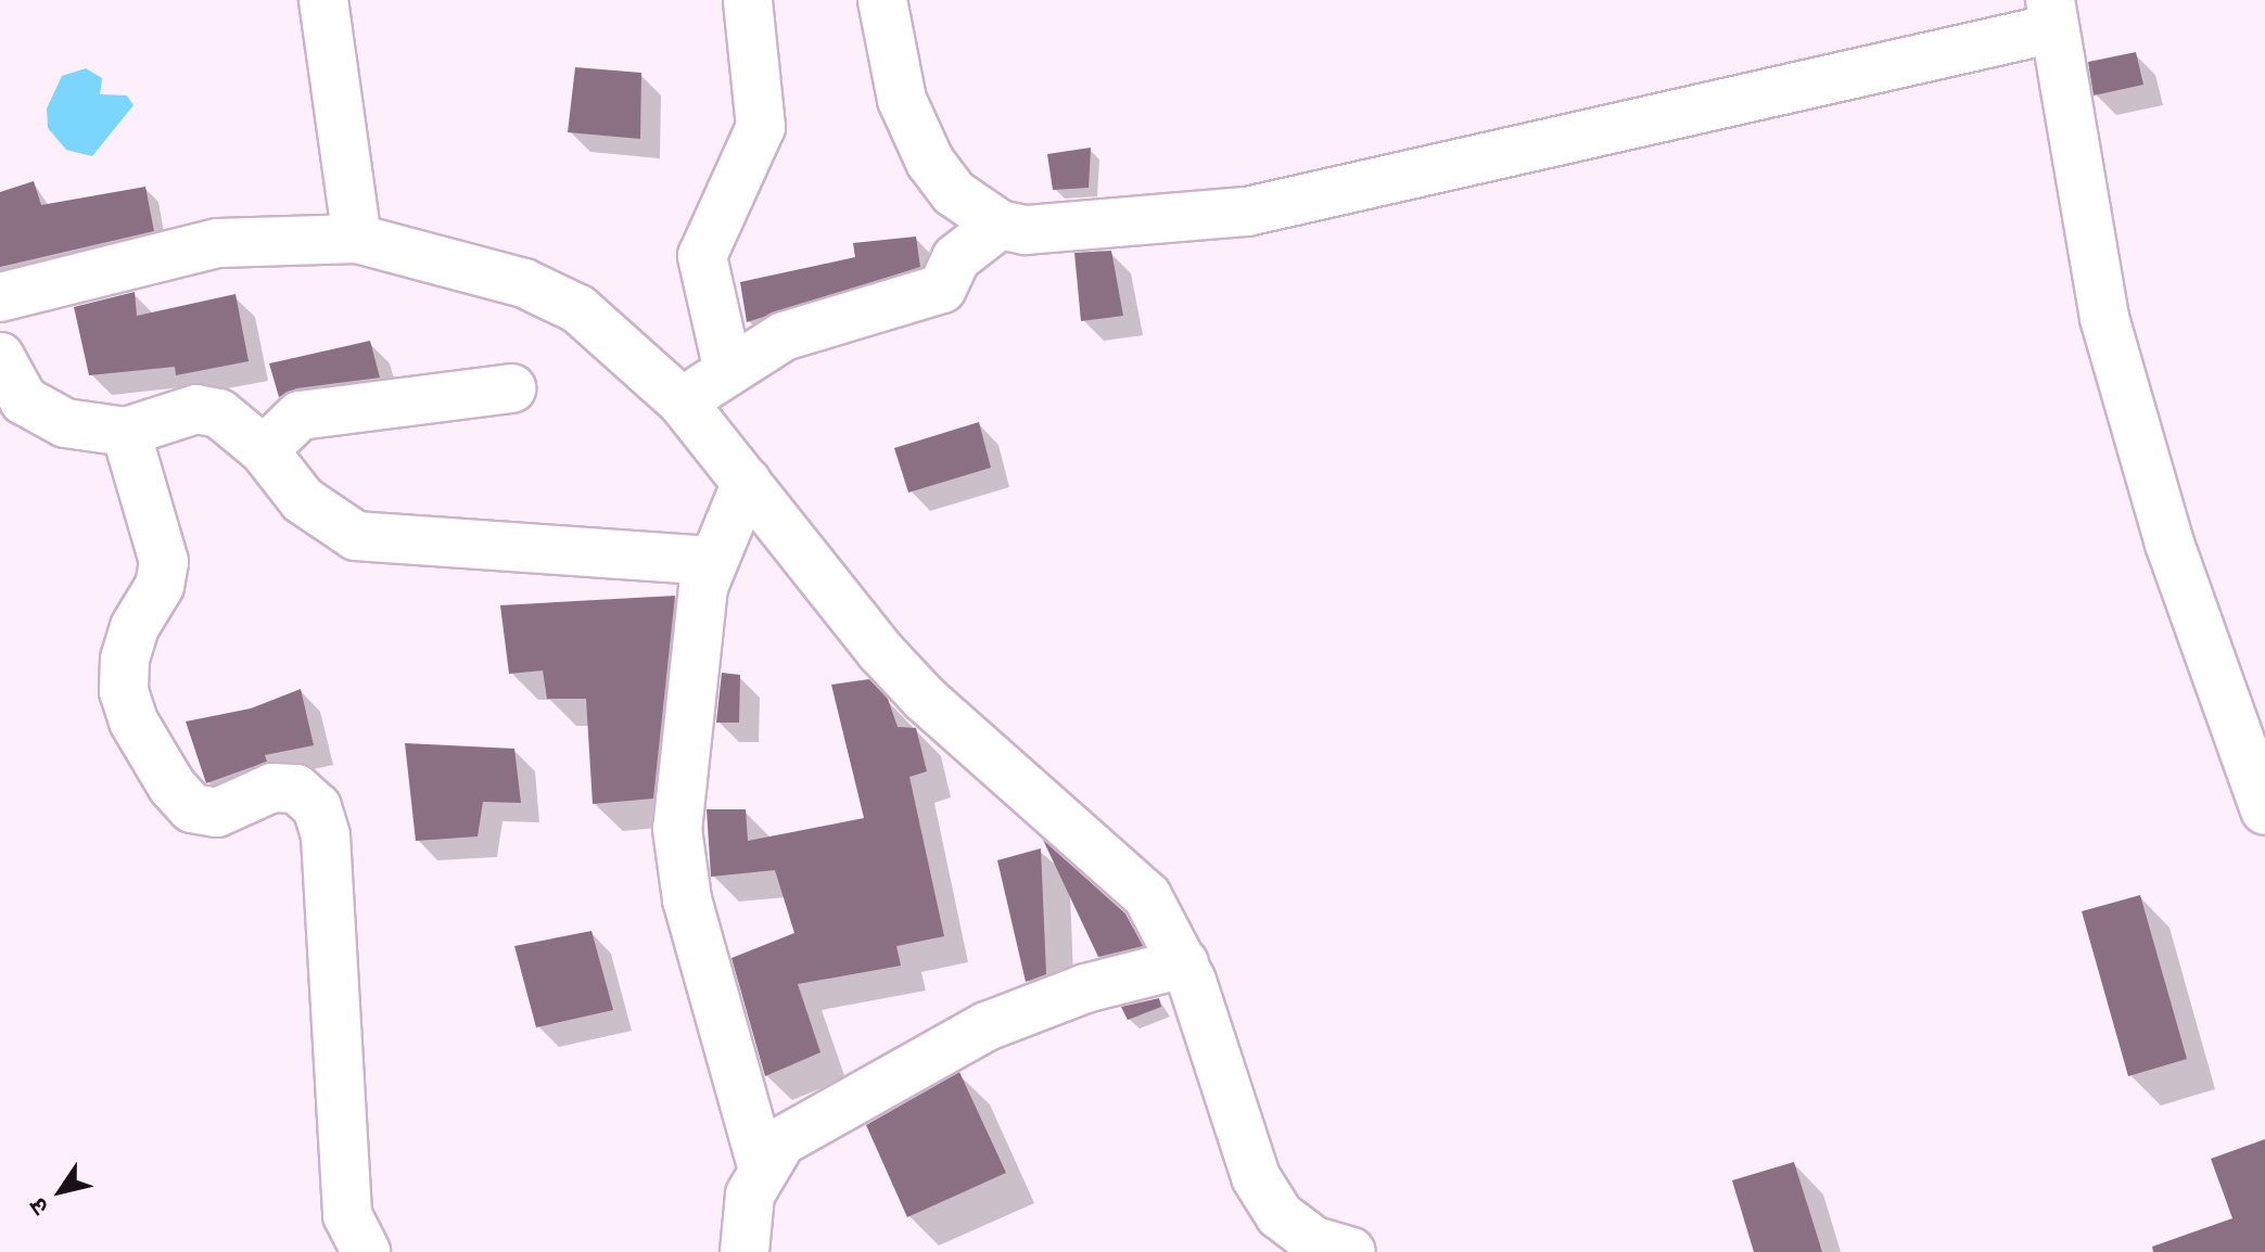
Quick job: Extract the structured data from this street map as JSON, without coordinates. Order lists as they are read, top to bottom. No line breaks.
{"north":"bottom left"}
